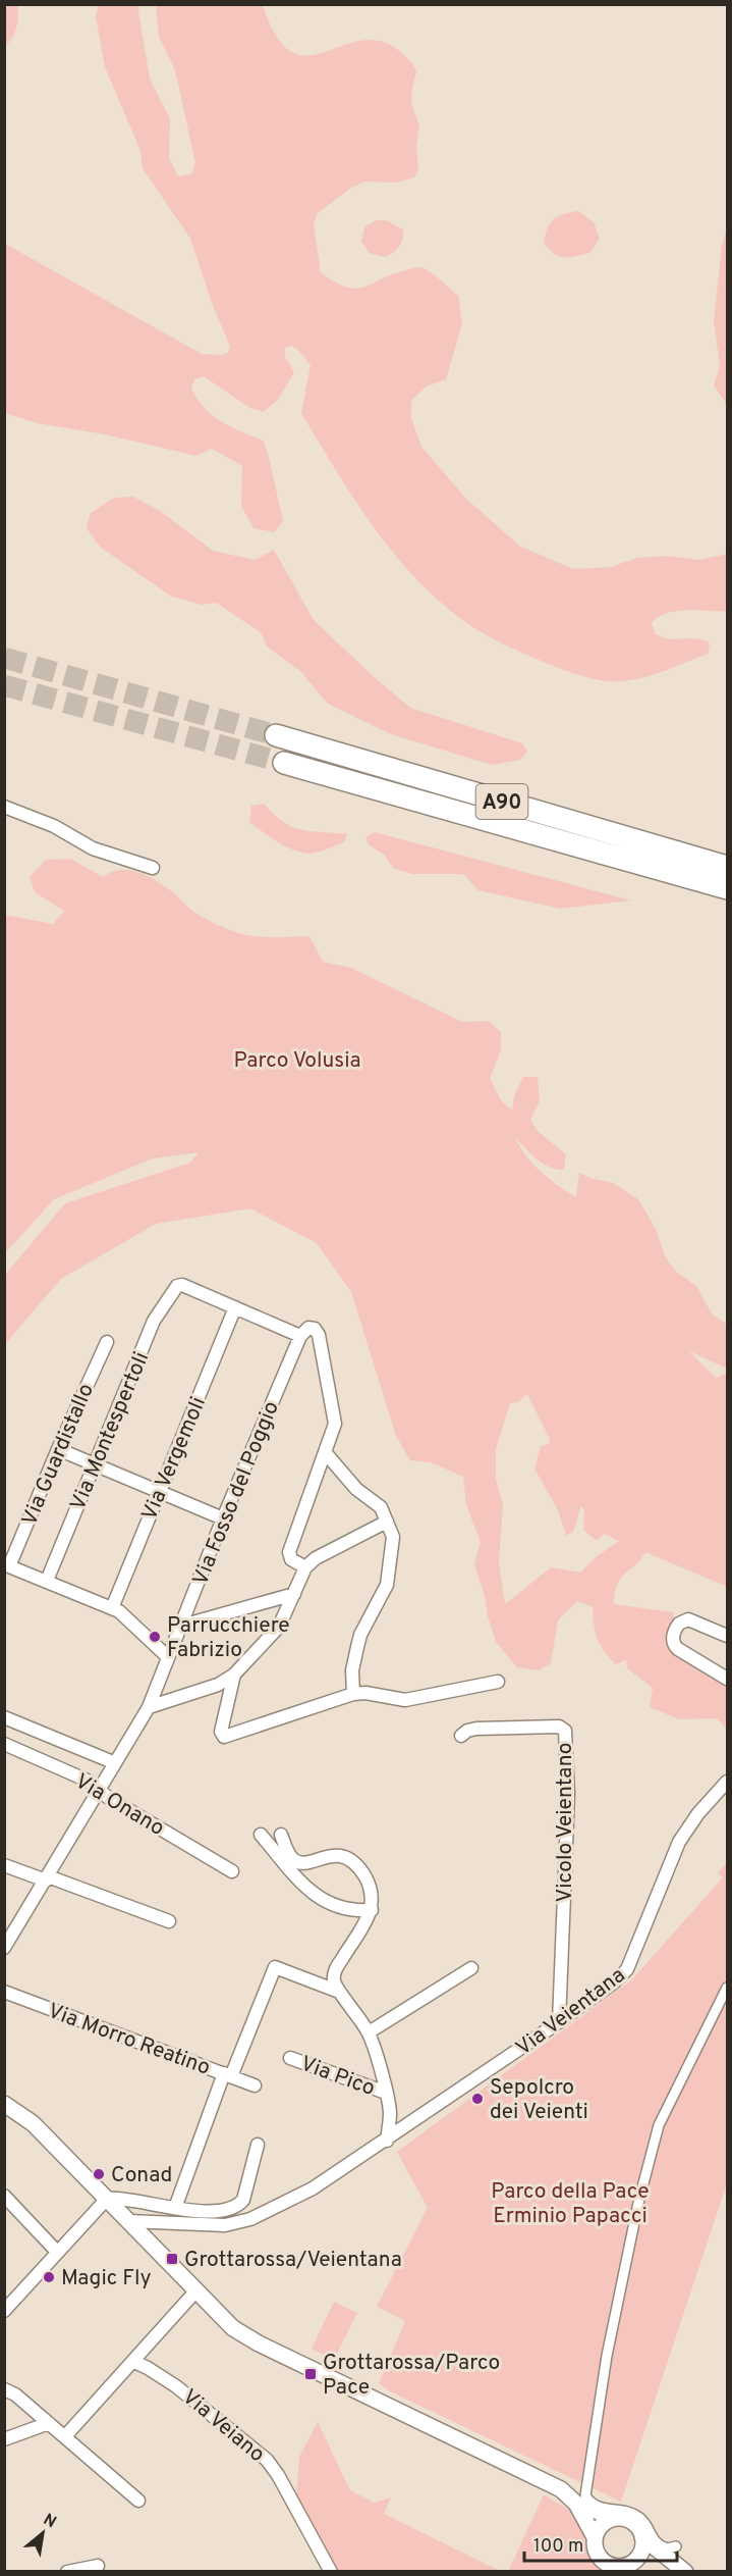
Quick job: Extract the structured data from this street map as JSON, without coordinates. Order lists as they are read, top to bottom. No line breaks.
{"streets":{"highway":["A90"],"street":["Via Montespertoli","Via Guardistallo","Via Vergemoli","Via Fosso del Poggio","Via Onano","Vicolo Veientano","Via Veientana","Via Morro Reatino","Via Pico","Via Veiano"]},"crossings":[["Via Montespertoli","Via Guardistallo"],["Via Montespertoli","Via Vergemoli"],["Via Fosso del Poggio","Via Onano"],["Vicolo Veientano","Via Veientana"]],"parks":["Parco Volusia","Parco della Pace Erminio Papacci"],"places":{"other":["Parrucchiere Fabrizio","Sepolcro dei Veienti","Conad","Magic Fly"],"transit":["Grottarossa/Veientana","Grottarossa/Parco Pace"]},"scale_bar":"100 m","north":"top right"}
